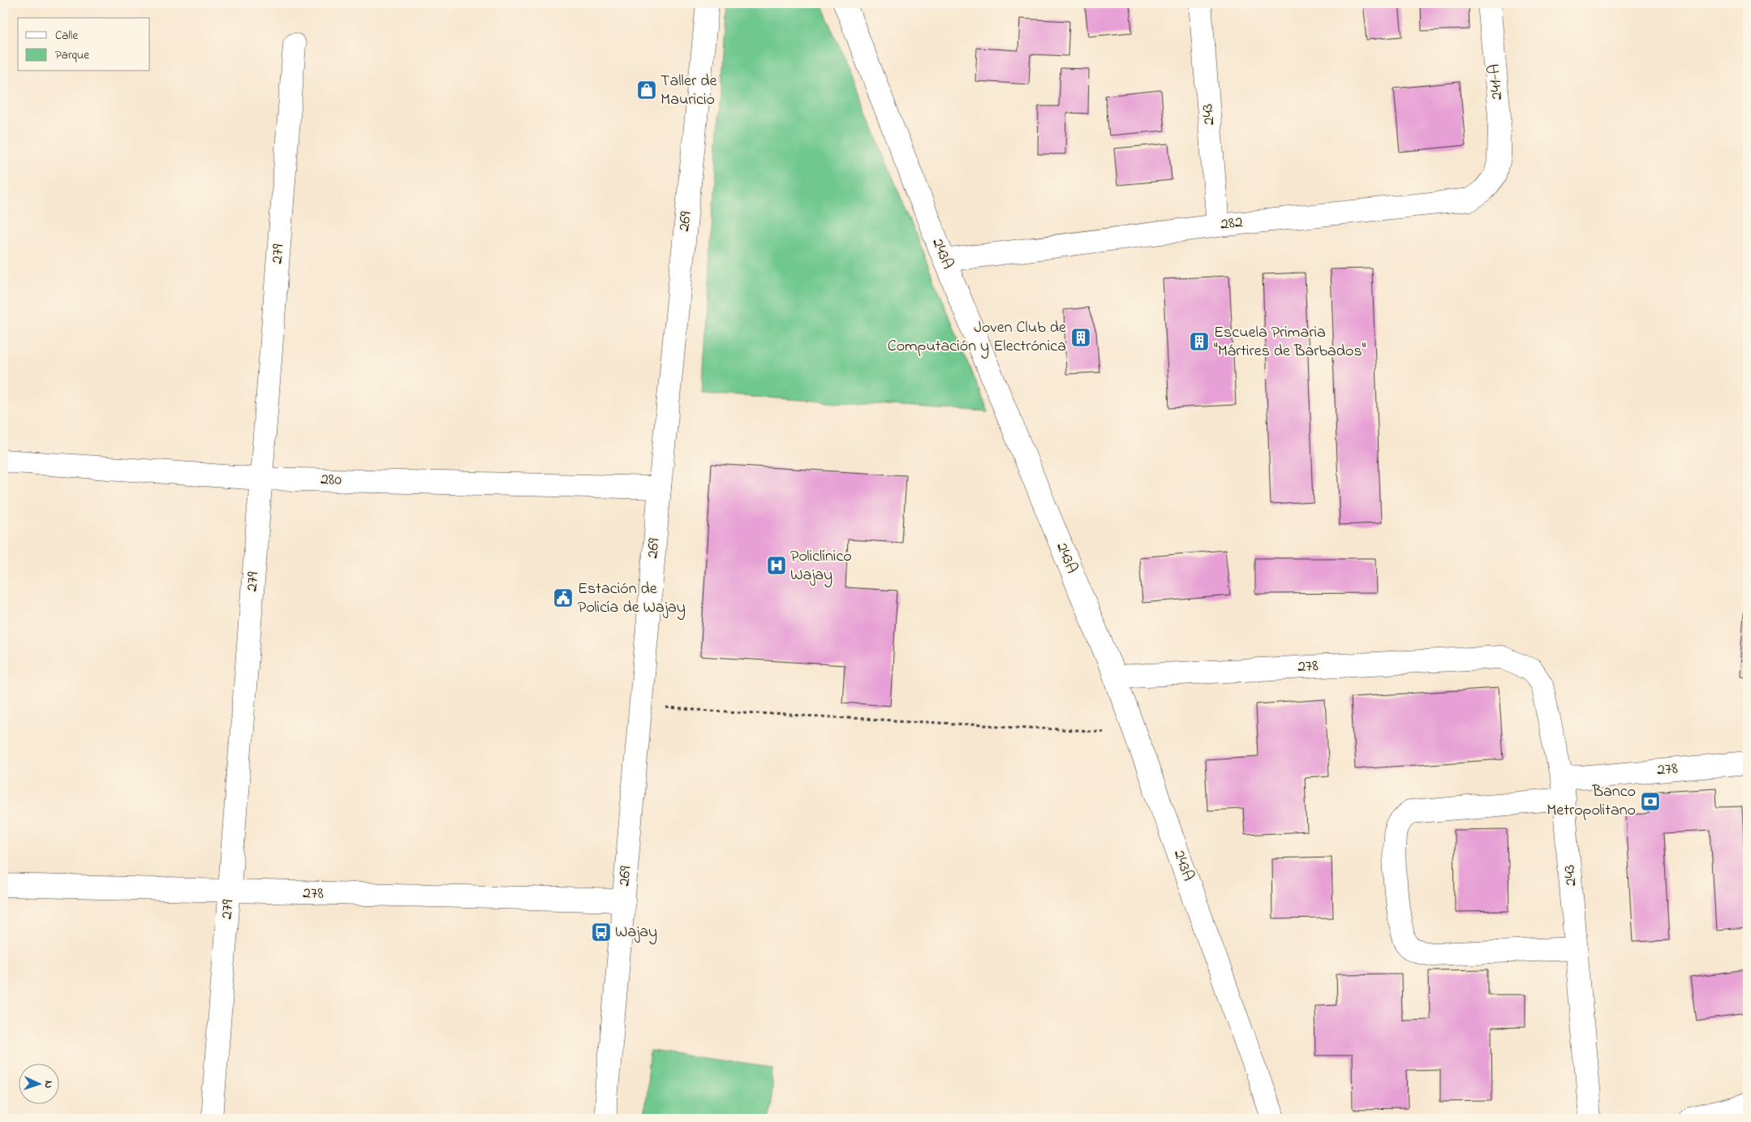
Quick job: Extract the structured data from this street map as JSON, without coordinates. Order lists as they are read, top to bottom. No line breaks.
{"streets":{"street":["241-A","243","269","282","279","243A","280","278"]},"crossings":[["241-A","282"],["243","282"],["243","278"],["269","280"],["269","278"],["282","243A"],["279","280"],["279","278"],["243A","278"]],"places":{"shop":["Taller de Mauricio"],"building":["Joven Club de Computación y Electrónica","Escuela Primaria \"Mártires de Barbados\""],"hospital":["Policlínico Wajay"],"public building":["Estación de Policía de Wajay"],"bank":["Banco Metropolitano"],"bus stop":["Wajay"]},"legend":["Calle","Parque"],"north":"right"}
